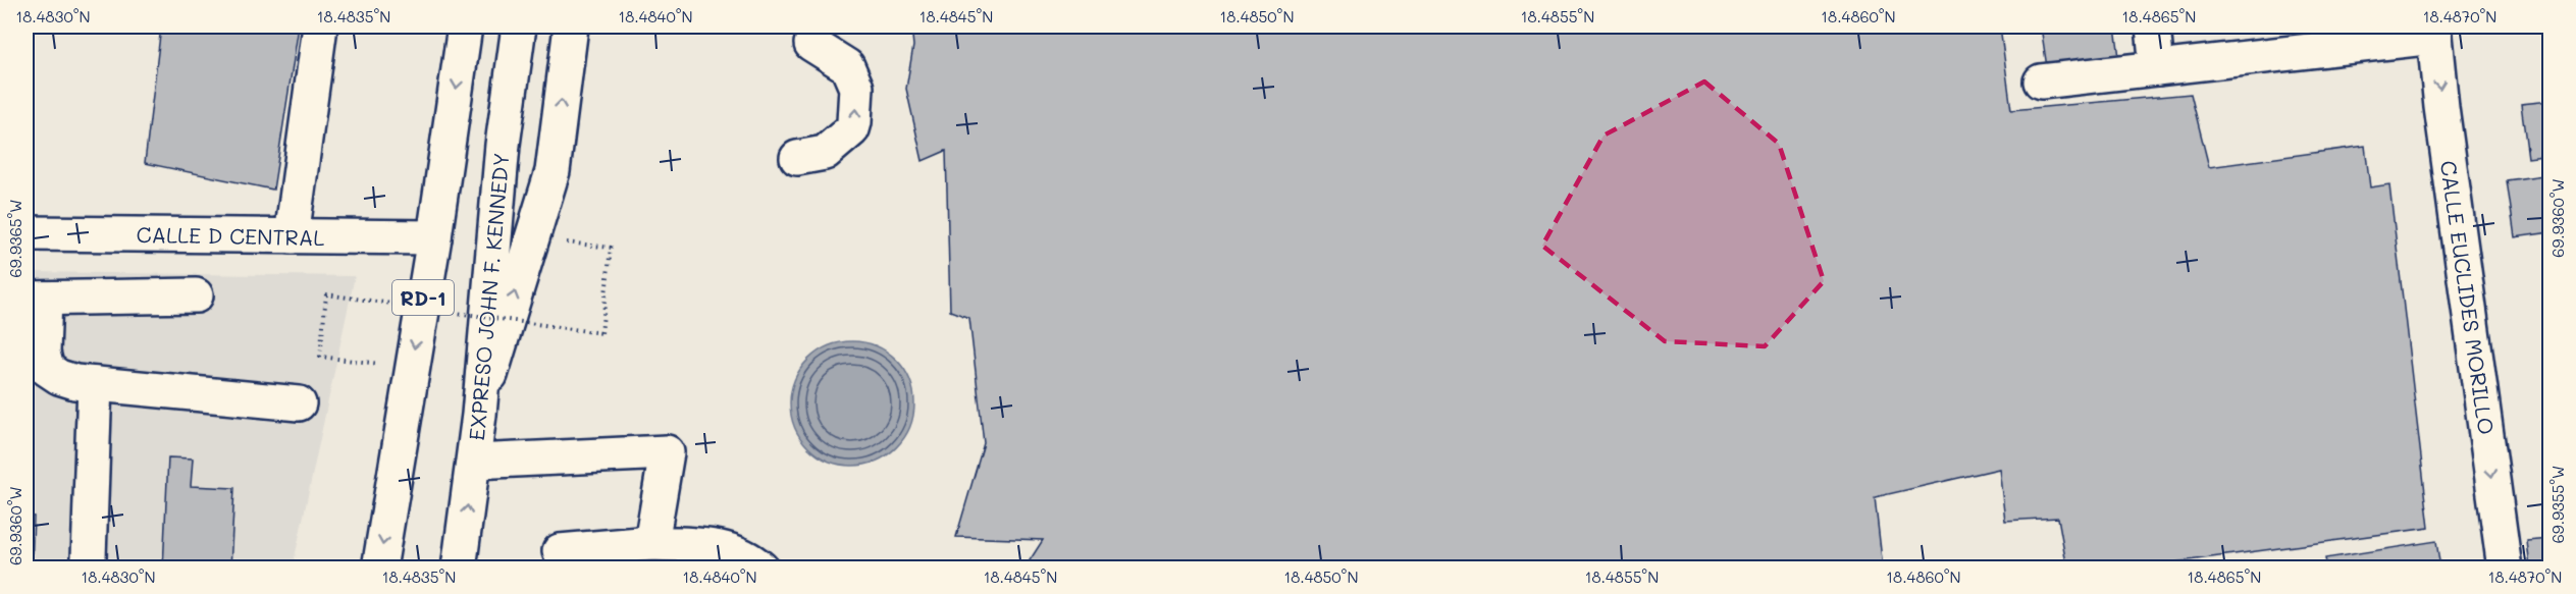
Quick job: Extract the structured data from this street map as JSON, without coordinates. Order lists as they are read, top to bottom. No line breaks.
{"streets":{"main road":["CALLE D CENTRAL","EXPRESO JOHN F. KENNEDY","RD-1","CALLE EUCLIDES MORILLO"]},"crossings":[["CALLE D CENTRAL","RD-1"]],"one_way":["CALLE EUCLIDES MORILLO"],"coordinates":["18.4830°N","18.4835°N","18.4840°N","18.4845°N","18.4850°N","18.4855°N","18.4860°N","18.4865°N","18.4870°N","69.9360°W","69.9365°W","69.9355°W"]}
